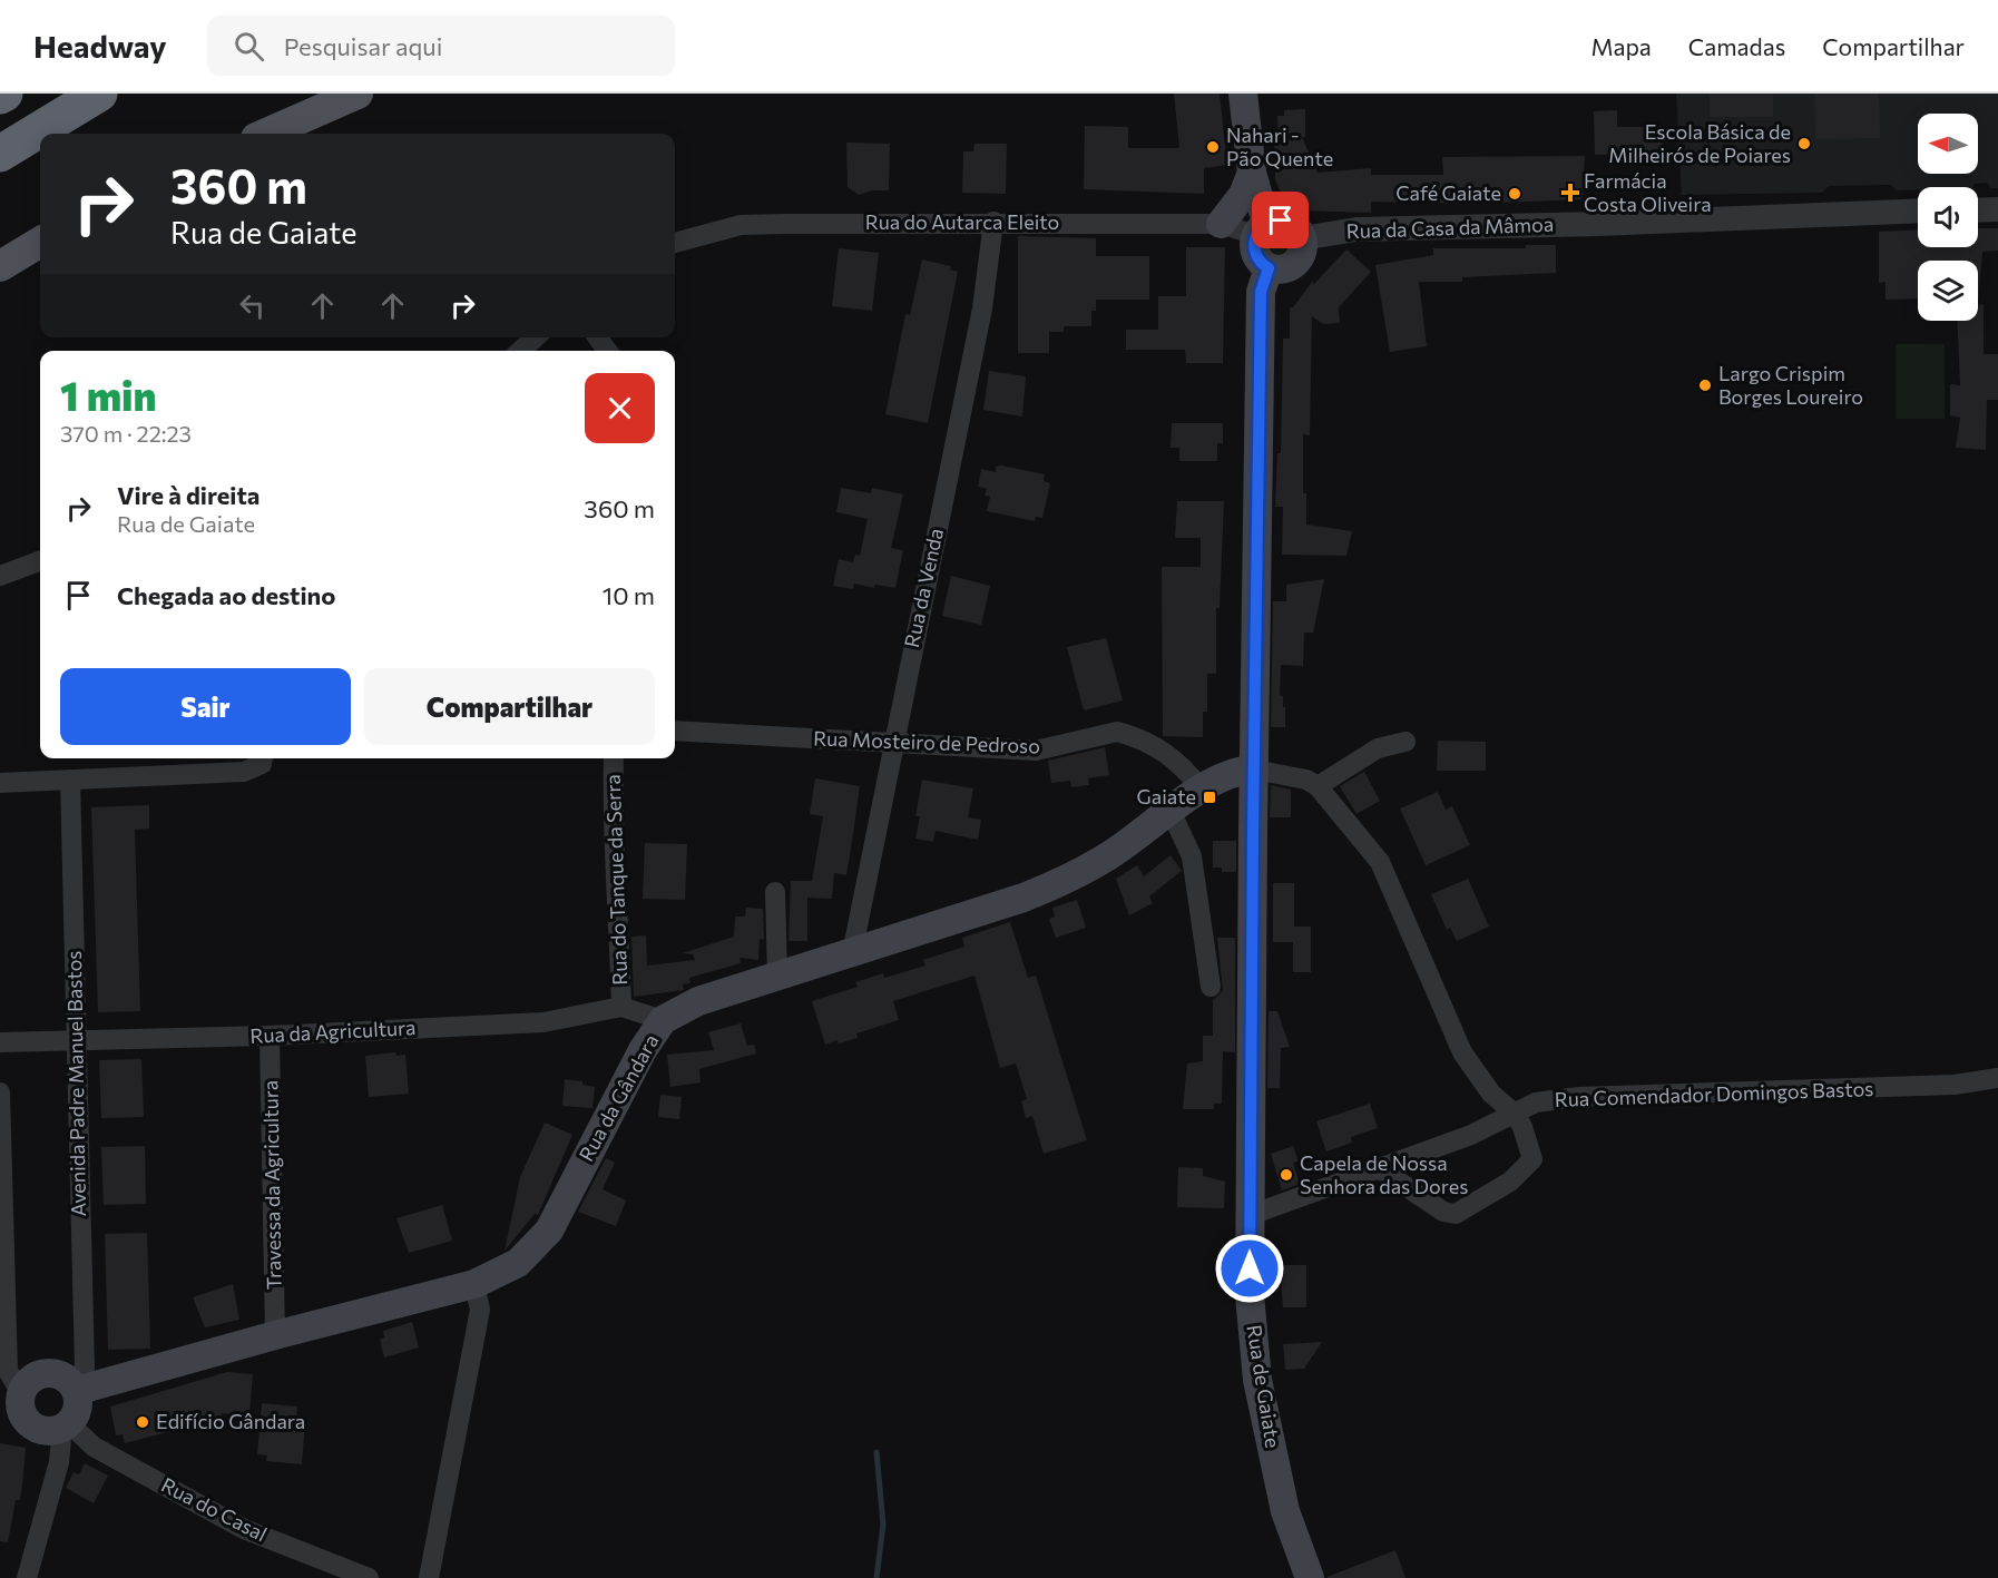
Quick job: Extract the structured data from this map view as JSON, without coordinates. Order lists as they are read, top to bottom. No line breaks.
{"streets":{"main road":["Rua da Gândara","Rua de Gaiate"],"street":["Rua do Autarca Eleito","Rua da Casa da Mâmoa","Rua da Venda","Rua Mosteiro de Pedroso","Rua do Tanque da Serra","Rua da Agricultura","Avenida Padre Manuel Bastos","Rua Comendador Domingos Bastos","Travessa da Agricultura","Rua do Casal"]},"crossings":[["Rua do Autarca Eleito","Rua da Casa da Mâmoa"],["Rua do Autarca Eleito","Rua da Venda"],["Rua do Autarca Eleito","Rua de Gaiate"],["Rua da Casa da Mâmoa","Rua de Gaiate"],["Rua da Venda","Rua Mosteiro de Pedroso"],["Rua da Venda","Rua da Gândara"],["Rua Mosteiro de Pedroso","Rua da Gândara"],["Rua do Tanque da Serra","Rua da Agricultura"],["Rua da Agricultura","Avenida Padre Manuel Bastos"],["Rua da Agricultura","Rua da Gândara"],["Rua da Agricultura","Travessa da Agricultura"],["Avenida Padre Manuel Bastos","Rua da Gândara"],["Avenida Padre Manuel Bastos","Rua do Casal"],["Rua Comendador Domingos Bastos","Rua de Gaiate"],["Rua da Gândara","Travessa da Agricultura"],["Rua da Gândara","Rua de Gaiate"],["Rua da Gândara","Rua do Casal"]],"places":{"other":["Escola Básica de Milheirós de Poiares","Nahari - Pão Quente","Café Gaiate","Largo Crispim Borges Loureiro","Capela de Nossa Senhora das Dores","Edifício Gândara"],"health":["Farmácia Costa Oliveira"],"transit":["Gaiate"]},"north":"left","page":{"header":"Headway","search":"Pesquisar aqui","nav":["Mapa","Camadas","Compartilhar"],"turn":["360 m","Rua de Gaiate"],"heading":["1 min","370 m · 22:23"],"list":[{"name":"Vire à direita","note":"Rua de Gaiate","value":"360 m"},{"name":"Chegada ao destino","value":"10 m"}],"buttons":["Sair","Compartilhar"]}}
